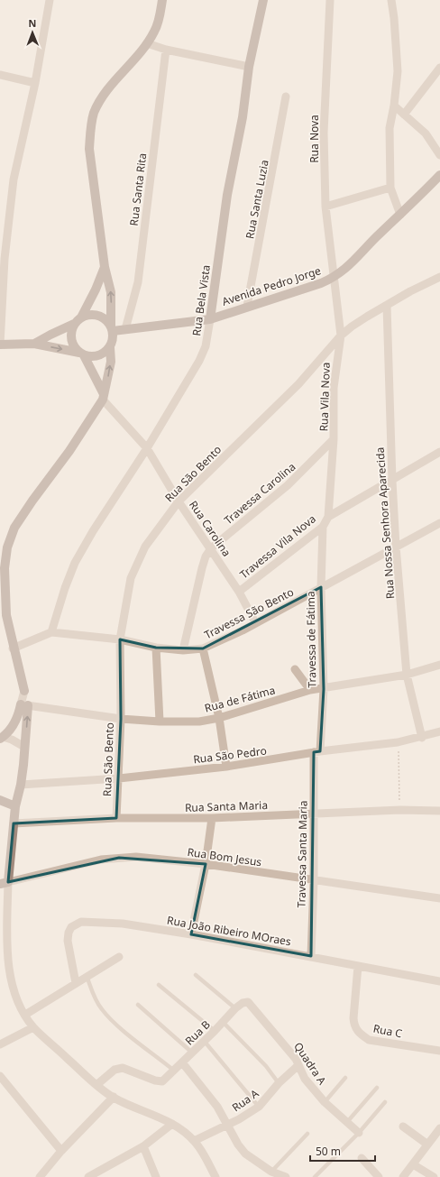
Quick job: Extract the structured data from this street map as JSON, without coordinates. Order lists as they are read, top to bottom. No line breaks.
{"streets":{"street":["Rua Nova","Rua Santa Rita","Rua Santa Luzia","Avenida Pedro Jorge","Rua Bela Vista","Rua Vila Nova","Rua São Bento","Travessa Carolina","Rua Nossa Senhora Aparecida","Rua Carolina","Travessa Vila Nova","Travessa São Bento","Travessa de Fátima","Rua de Fátima","Rua São Pedro","Rua Santa Maria","Travessa Santa Maria","Rua Bom Jesus","Rua João Ribeiro MOraes","Rua C","Rua B","Quadra A","Rua A"]},"crossings":[["Rua Nova","Avenida Pedro Jorge"],["Rua Nova","Rua Vila Nova"],["Rua Santa Rita","Avenida Pedro Jorge"],["Rua Santa Luzia","Avenida Pedro Jorge"],["Avenida Pedro Jorge","Rua Bela Vista"],["Avenida Pedro Jorge","Rua Vila Nova"],["Rua Bela Vista","Rua Carolina"],["Rua Bela Vista","Travessa São Bento"],["Rua Vila Nova","Rua São Bento"],["Rua Vila Nova","Travessa Carolina"],["Rua Vila Nova","Travessa Vila Nova"],["Rua São Bento","Rua Nossa Senhora Aparecida"],["Rua São Bento","Rua Carolina"],["Rua São Bento","Travessa São Bento"],["Rua São Bento","Rua de Fátima"],["Rua São Bento","Rua São Pedro"],["Rua São Bento","Rua Santa Maria"],["Travessa Carolina","Rua Carolina"],["Travessa Carolina","Travessa São Bento"],["Rua Nossa Senhora Aparecida","Travessa Vila Nova"],["Rua Nossa Senhora Aparecida","Travessa São Bento"],["Rua Nossa Senhora Aparecida","Rua de Fátima"],["Rua Nossa Senhora Aparecida","Rua São Pedro"],["Rua Carolina","Travessa Vila Nova"],["Rua Carolina","Travessa São Bento"],["Travessa Vila Nova","Travessa de Fátima"],["Travessa São Bento","Travessa de Fátima"],["Travessa de Fátima","Rua de Fátima"],["Travessa de Fátima","Rua São Pedro"],["Travessa de Fátima","Travessa Santa Maria"],["Rua São Pedro","Travessa Santa Maria"],["Rua Santa Maria","Travessa Santa Maria"],["Travessa Santa Maria","Rua Bom Jesus"],["Travessa Santa Maria","Rua João Ribeiro MOraes"],["Rua João Ribeiro MOraes","Rua C"],["Rua B","Quadra A"],["Quadra A","Rua A"]],"scale_bar":"50 m","north":"top"}
